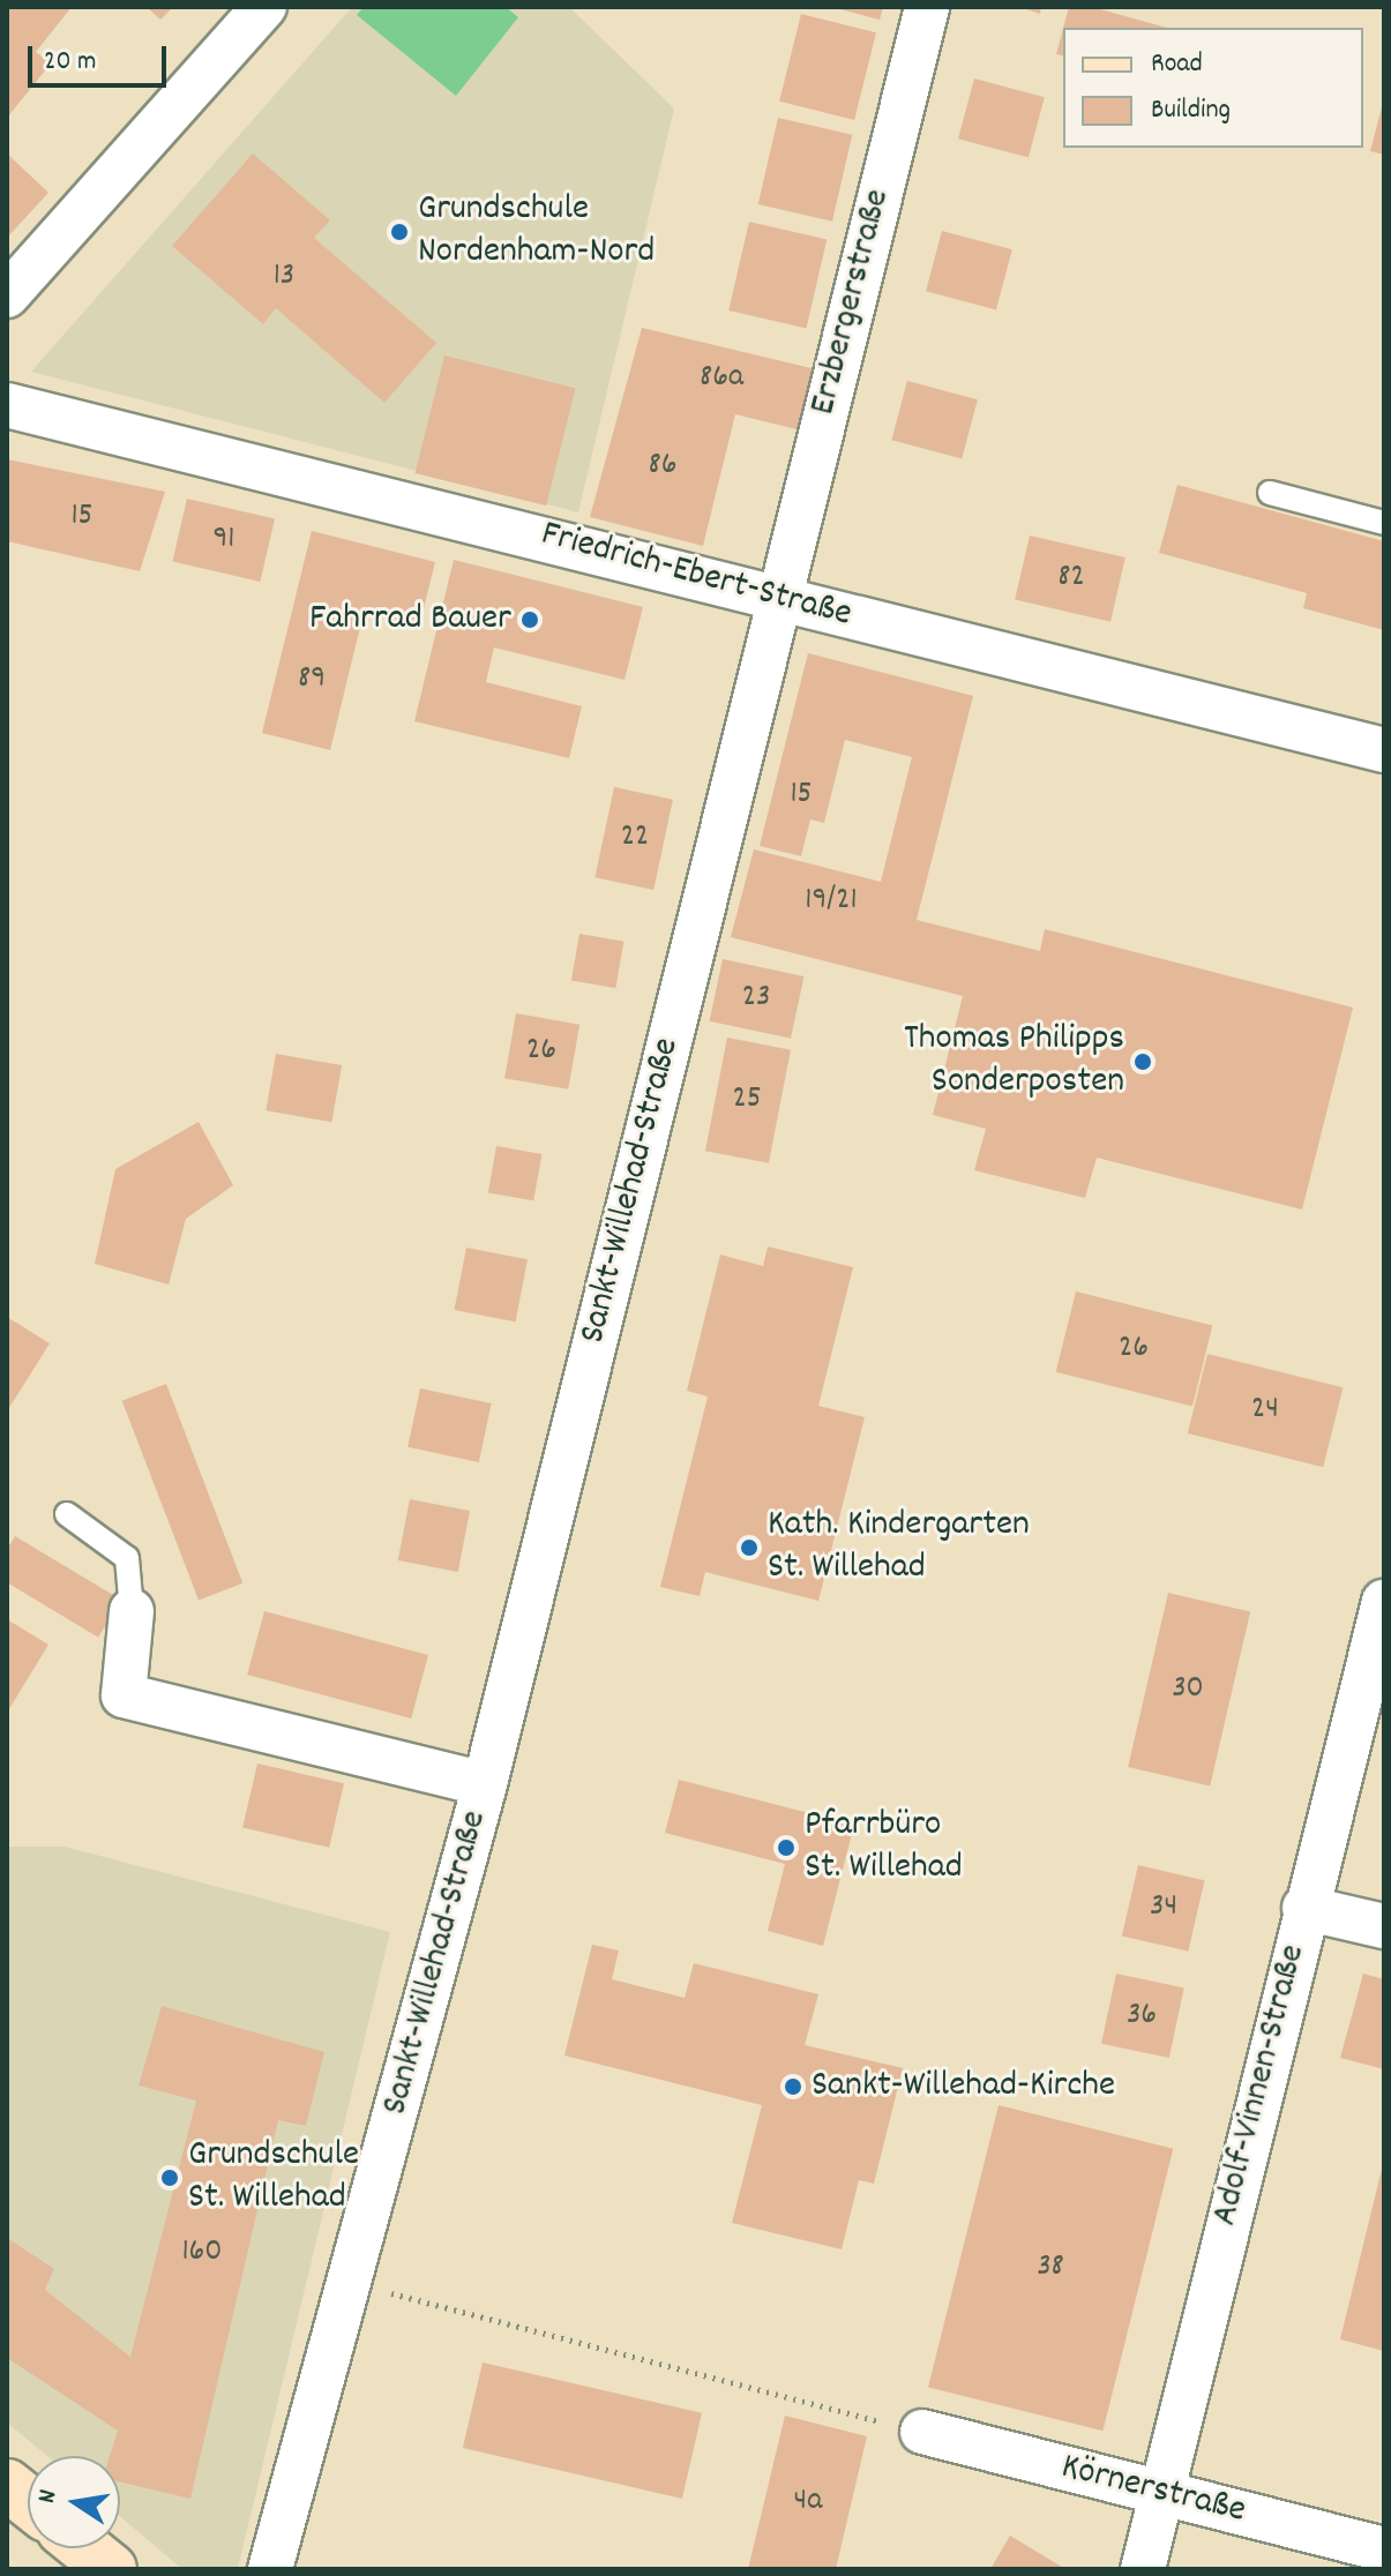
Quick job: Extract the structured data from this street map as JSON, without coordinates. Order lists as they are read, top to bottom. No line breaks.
{"streets":{"street":["Erzbergerstraße","Friedrich-Ebert-Straße","Sankt-Willehad-Straße","Adolf-Vinnen-Straße","Körnerstraße"]},"crossings":[["Erzbergerstraße","Friedrich-Ebert-Straße"],["Erzbergerstraße","Sankt-Willehad-Straße"],["Friedrich-Ebert-Straße","Sankt-Willehad-Straße"],["Adolf-Vinnen-Straße","Körnerstraße"]],"places":["Grundschule Nordenham-Nord","Fahrrad Bauer","Thomas Philipps Sonderposten","Kath. Kindergarten St. Willehad","Pfarrbüro St. Willehad","Sankt-Willehad-Kirche","Grundschule St. Willehad"],"house_numbers":["13","86a","86","15","91","82","89","15","22","19/21","23","26","25","26","24","30","34","36","160","38","4a"],"legend":["Road","Building"],"scale_bar":"20 m","north":"left"}
